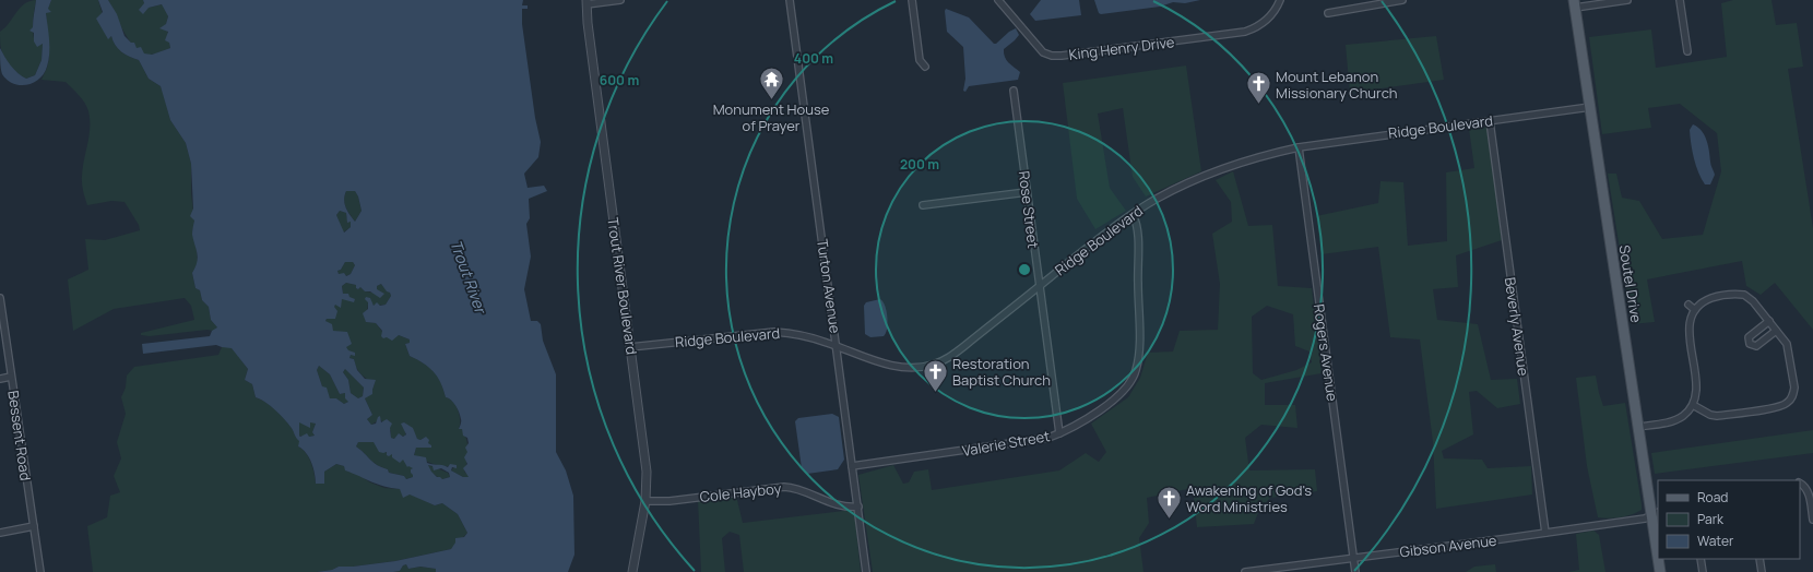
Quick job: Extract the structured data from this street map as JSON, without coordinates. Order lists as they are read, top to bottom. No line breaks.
{"streets":{"main road":["Soutel Drive"],"street":["King Henry Drive","Ridge Boulevard","Rose Street","Trout River Boulevard","Turton Avenue","Beverly Avenue","Rogers Avenue","Bessent Road","Valerie Street","Cole Hayboy","Gibson Avenue"]},"crossings":[["Ridge Boulevard","Rose Street"],["Ridge Boulevard","Soutel Drive"],["Ridge Boulevard","Trout River Boulevard"],["Ridge Boulevard","Turton Avenue"],["Ridge Boulevard","Beverly Avenue"],["Ridge Boulevard","Rogers Avenue"],["Ridge Boulevard","Valerie Street"],["Rose Street","Valerie Street"],["Soutel Drive","Gibson Avenue"],["Trout River Boulevard","Cole Hayboy"],["Turton Avenue","Valerie Street"],["Turton Avenue","Cole Hayboy"],["Beverly Avenue","Gibson Avenue"],["Rogers Avenue","Gibson Avenue"]],"water":["Trout River"],"places":{"temple":["Monument House of Prayer"],"church":["Mount Lebanon Missionary Church","Restoration Baptist Church","Awakening of God's Word Ministries"]},"legend":["Road","Park","Water"],"rings":["400 m","600 m","200 m"]}
